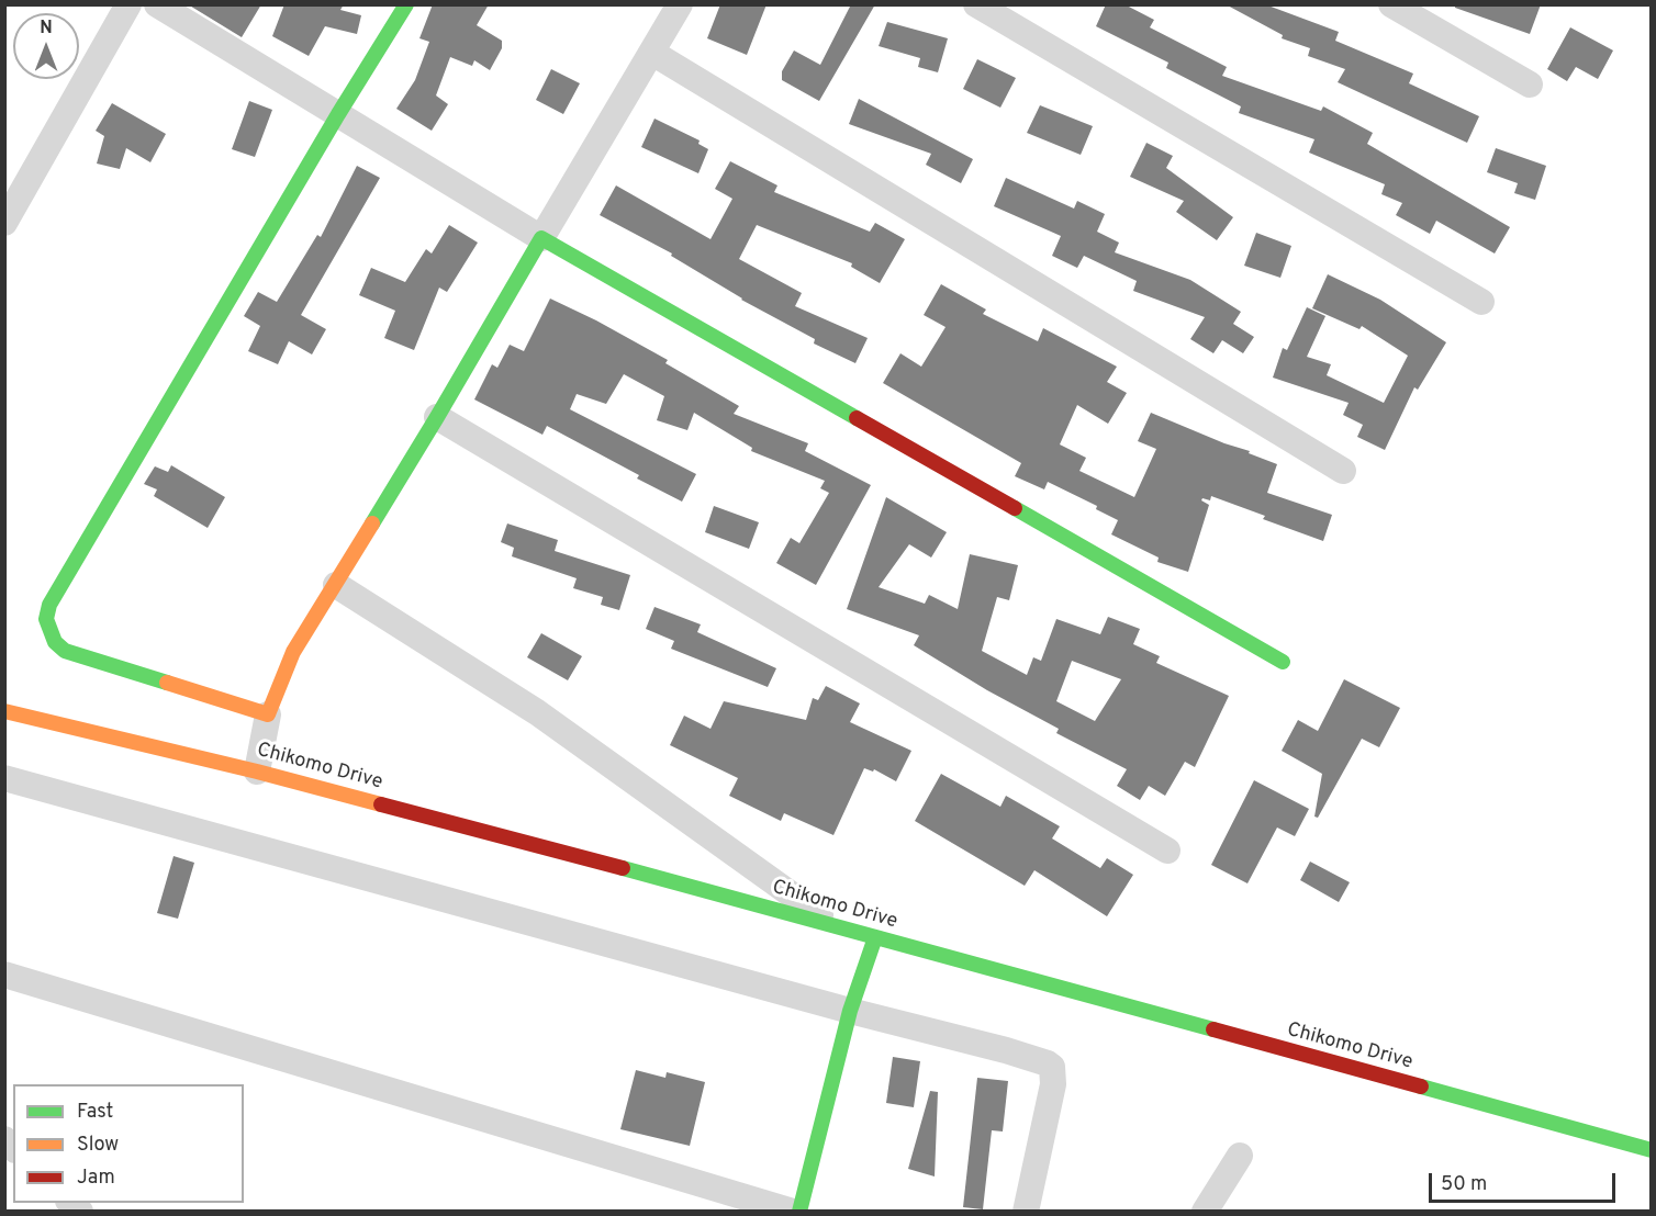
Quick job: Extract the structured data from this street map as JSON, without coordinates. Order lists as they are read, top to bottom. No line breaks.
{"streets":{"street":["Chikomo Drive"]},"legend":["Fast","Slow","Jam"],"scale_bar":"50 m","north":"top"}
